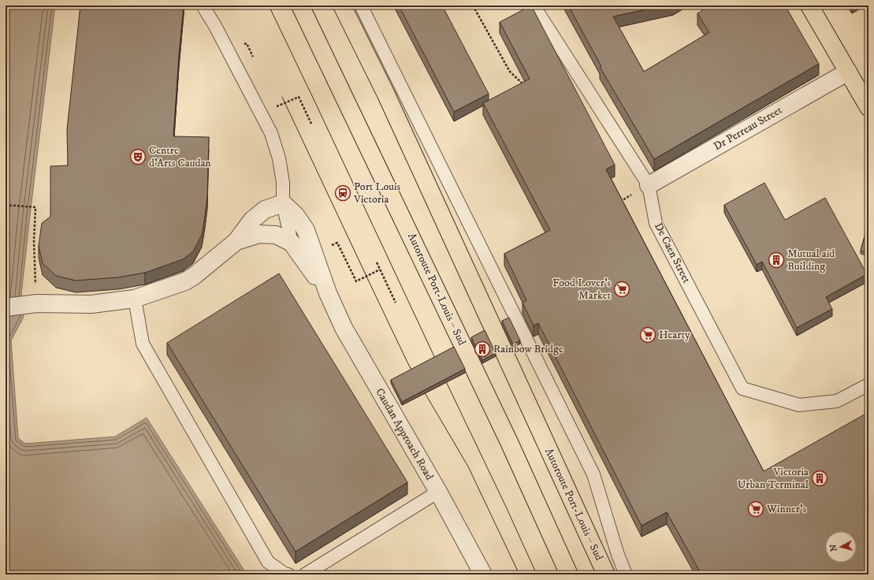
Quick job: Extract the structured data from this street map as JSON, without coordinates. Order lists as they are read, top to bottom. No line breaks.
{"streets":{"main road":["Autoroute Port-Louis – Sud"],"street":["Dr Perreau Street","Caudan Approach Road"],"lane":["De Caen Street"]},"crossings":[["Dr Perreau Street","De Caen Street"]],"places":{"theatre":["Centre d'Arts Caudan"],"station":["Port Louis Victoria"],"building":["Mutual aid Building","Rainbow Bridge","Victoria Urban Terminal"],"supermarket":["Food Lover's Market","Hearty","Winner's"]},"north":"left"}
